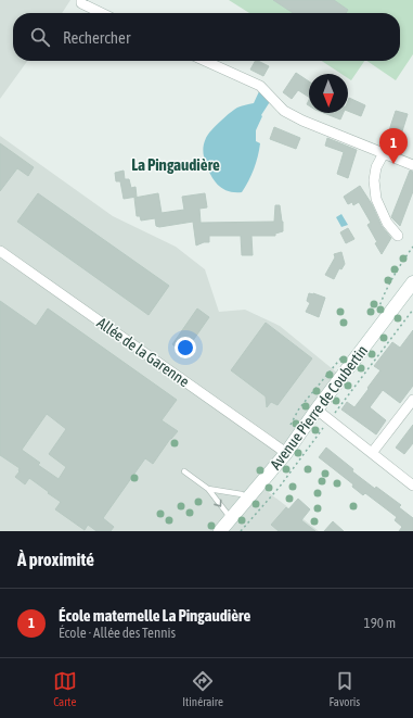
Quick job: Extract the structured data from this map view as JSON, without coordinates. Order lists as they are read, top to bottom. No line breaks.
{"streets":{"street":["Allée de la Garenne","Avenue Pierre de Coubertin"]},"crossings":[["Allée de la Garenne","Avenue Pierre de Coubertin"]],"districts":["La Pingaudière"],"north":"bottom","page":{"search":"Rechercher","pins":"1","heading":"À proximité","list":[{"mark":"1","name":"École maternelle La Pingaudière","note":"École · Allée des Tennis","value":"190 m"}],"nav":["Carte","Itinéraire","Favoris"]}}
